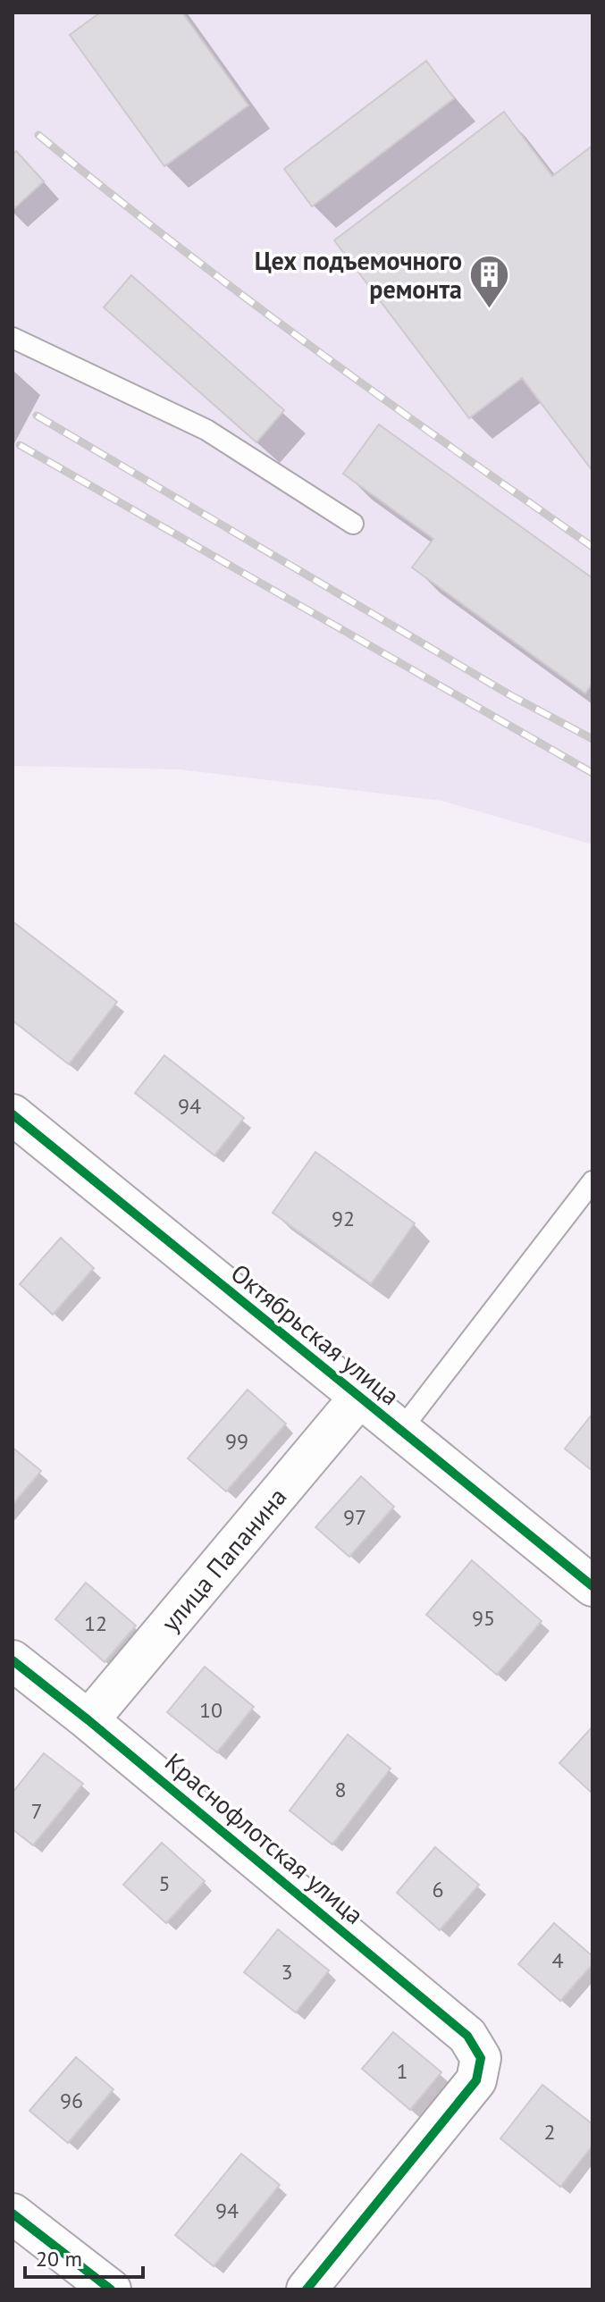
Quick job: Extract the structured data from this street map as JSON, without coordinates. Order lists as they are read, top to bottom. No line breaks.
{"streets":{"street":["Октябрьская улица","улица Папанина","Краснофлотская улица"]},"crossings":[["Октябрьская улица","улица Папанина"],["улица Папанина","Краснофлотская улица"]],"places":{"building":["Цех подъемочного ремонта"]},"house_numbers":["94","92","99","97","95","12","10","8","7","5","6","4","3","1","96","2","94"],"scale_bar":"20 m"}
